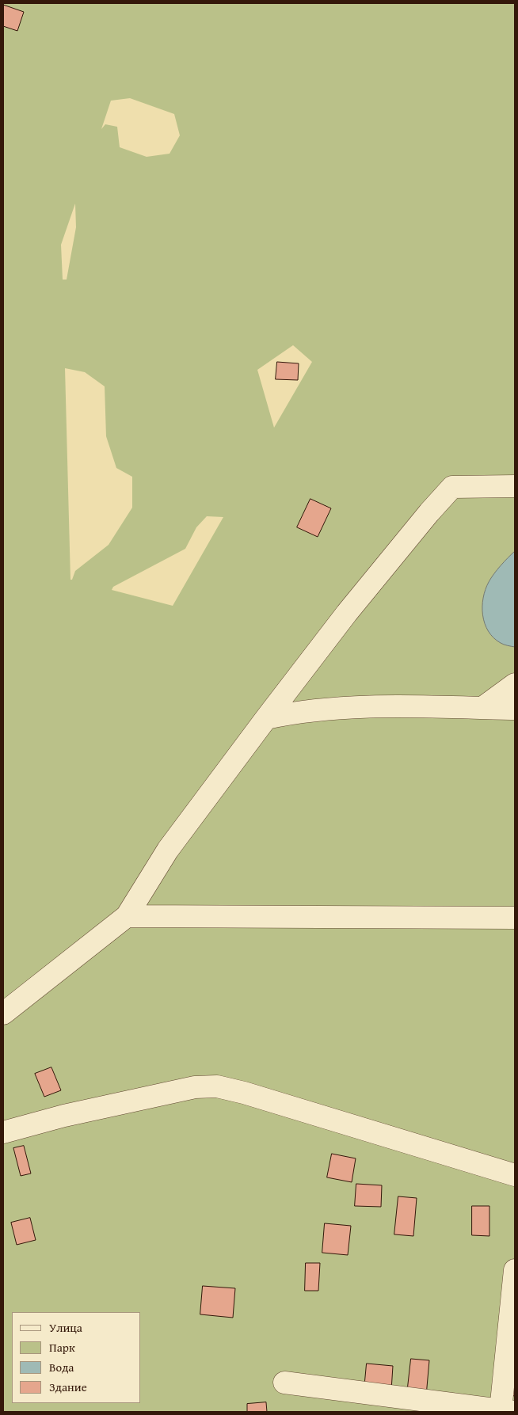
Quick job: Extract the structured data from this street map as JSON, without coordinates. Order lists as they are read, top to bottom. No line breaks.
{"legend":["Улица","Парк","Вода","Здание"]}
